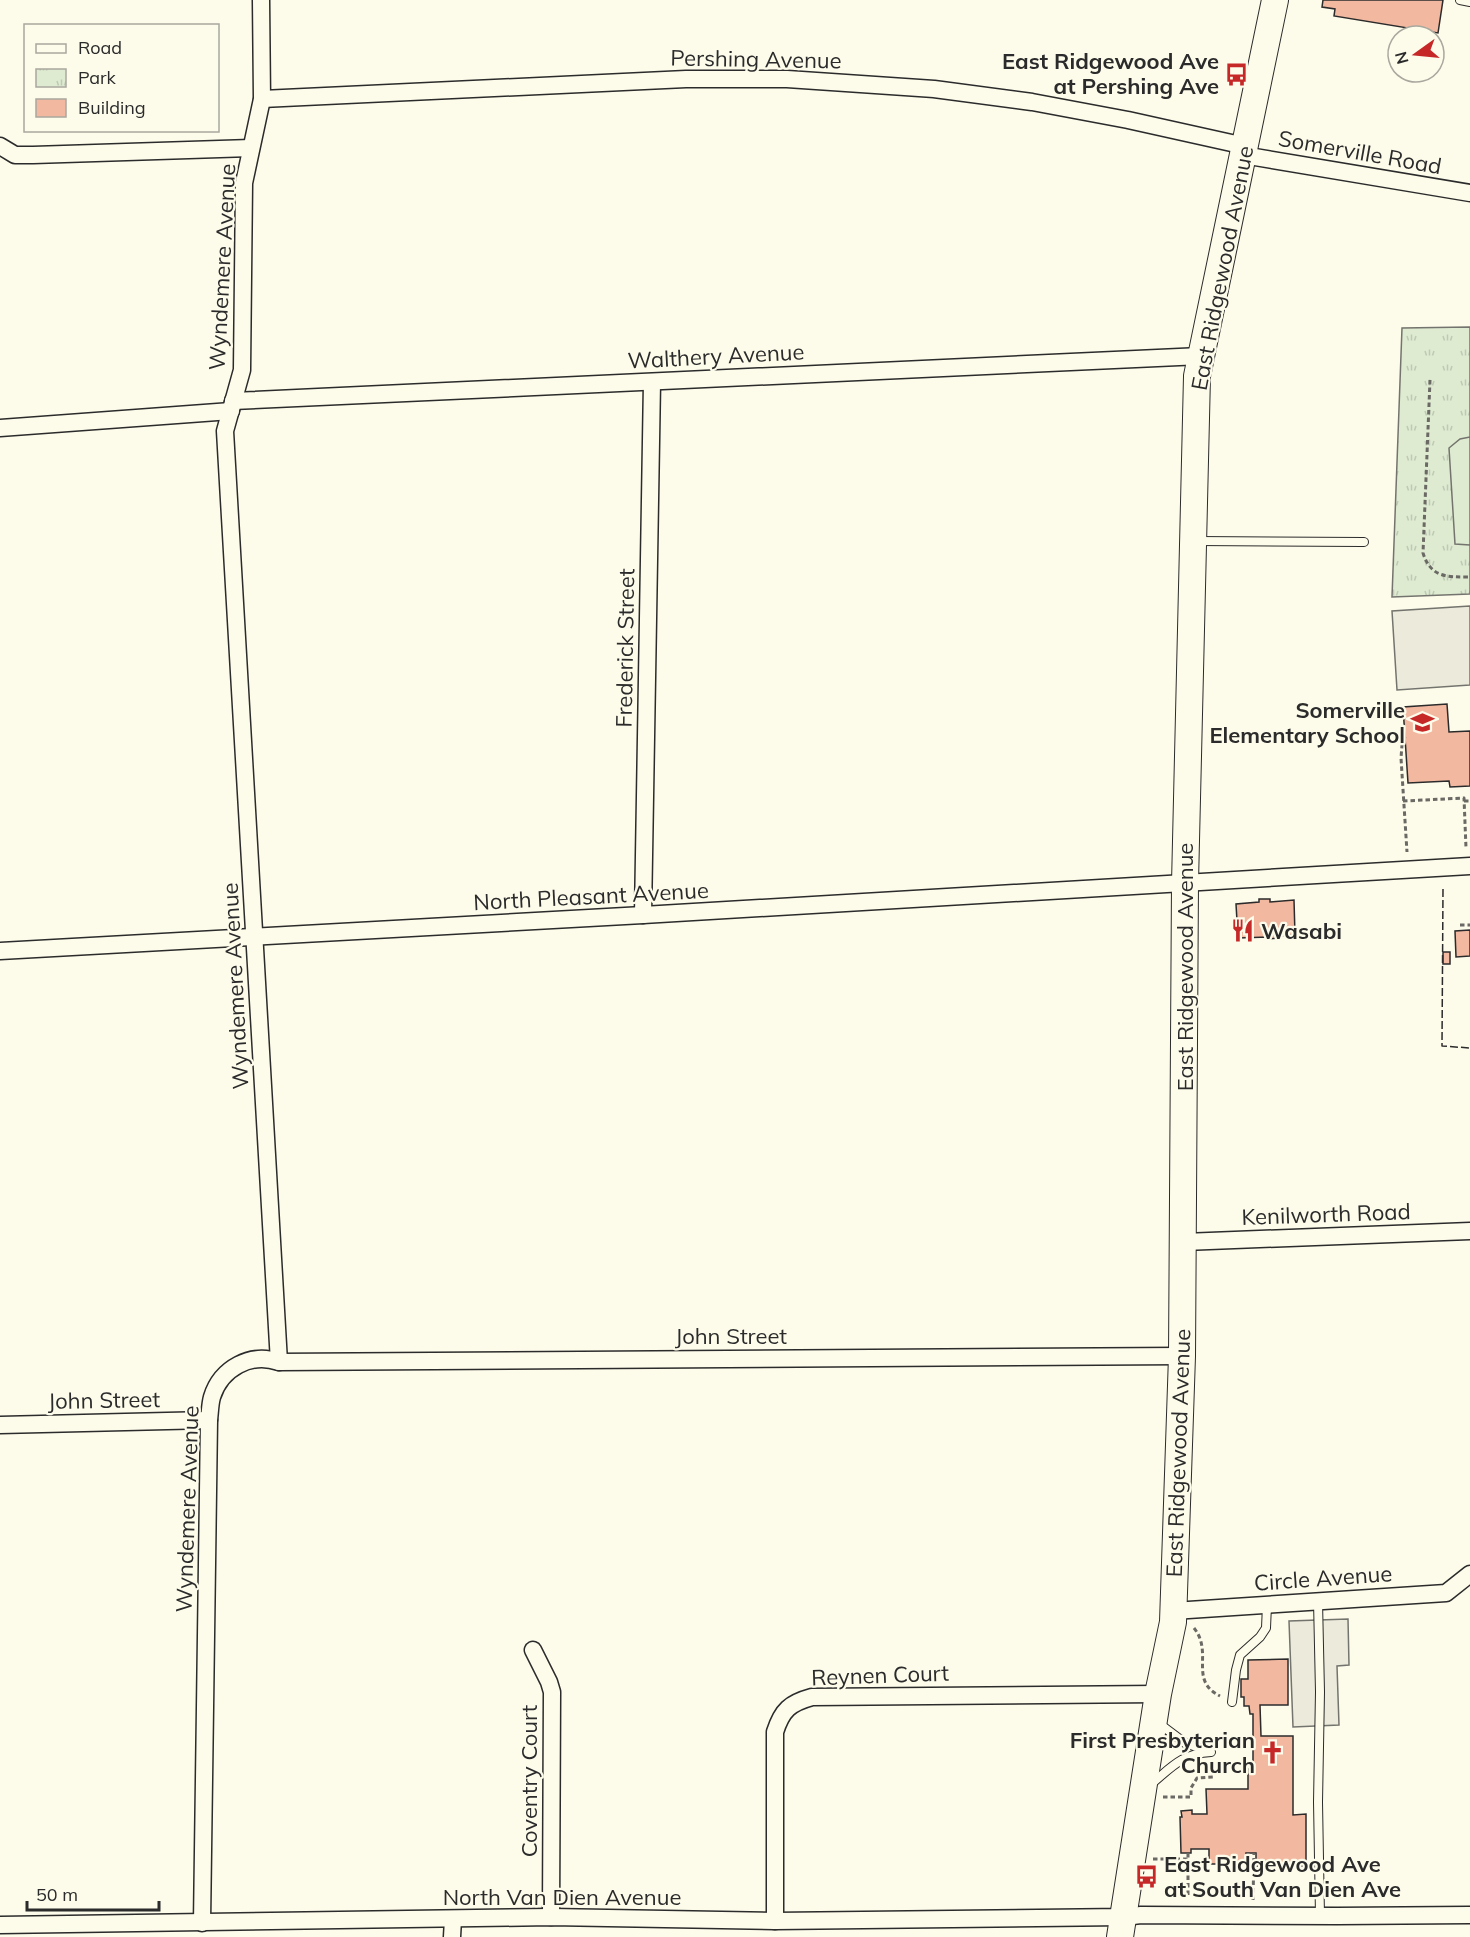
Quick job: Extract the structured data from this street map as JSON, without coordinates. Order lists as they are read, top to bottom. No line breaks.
{"streets":{"main road":["East Ridgewood Avenue"],"street":["Pershing Avenue","Somerville Road","Wyndemere Avenue","Walthery Avenue","Frederick Street","North Pleasant Avenue","Kenilworth Road","John Street","Circle Avenue","Reynen Court","Coventry Court","North Van Dien Avenue"]},"crossings":[["Pershing Avenue","Somerville Road"],["Pershing Avenue","Wyndemere Avenue"],["Pershing Avenue","East Ridgewood Avenue"],["Somerville Road","East Ridgewood Avenue"],["Wyndemere Avenue","Walthery Avenue"],["Wyndemere Avenue","North Pleasant Avenue"],["Wyndemere Avenue","John Street"],["Wyndemere Avenue","North Van Dien Avenue"],["East Ridgewood Avenue","Walthery Avenue"],["East Ridgewood Avenue","North Pleasant Avenue"],["East Ridgewood Avenue","Kenilworth Road"],["East Ridgewood Avenue","John Street"],["East Ridgewood Avenue","Circle Avenue"],["East Ridgewood Avenue","Reynen Court"],["East Ridgewood Avenue","North Van Dien Avenue"],["Walthery Avenue","Frederick Street"],["Frederick Street","North Pleasant Avenue"],["Reynen Court","North Van Dien Avenue"],["Coventry Court","North Van Dien Avenue"]],"places":{"bus stop":["East Ridgewood Ave at Pershing Ave","East Ridgewood Ave at South Van Dien Ave"],"school or university":["Somerville Elementary School"],"restaurant":["Wasabi"],"church":["First Presbyterian Church"]},"legend":["Road","Park","Building"],"scale_bar":"50 m","north":"left"}
